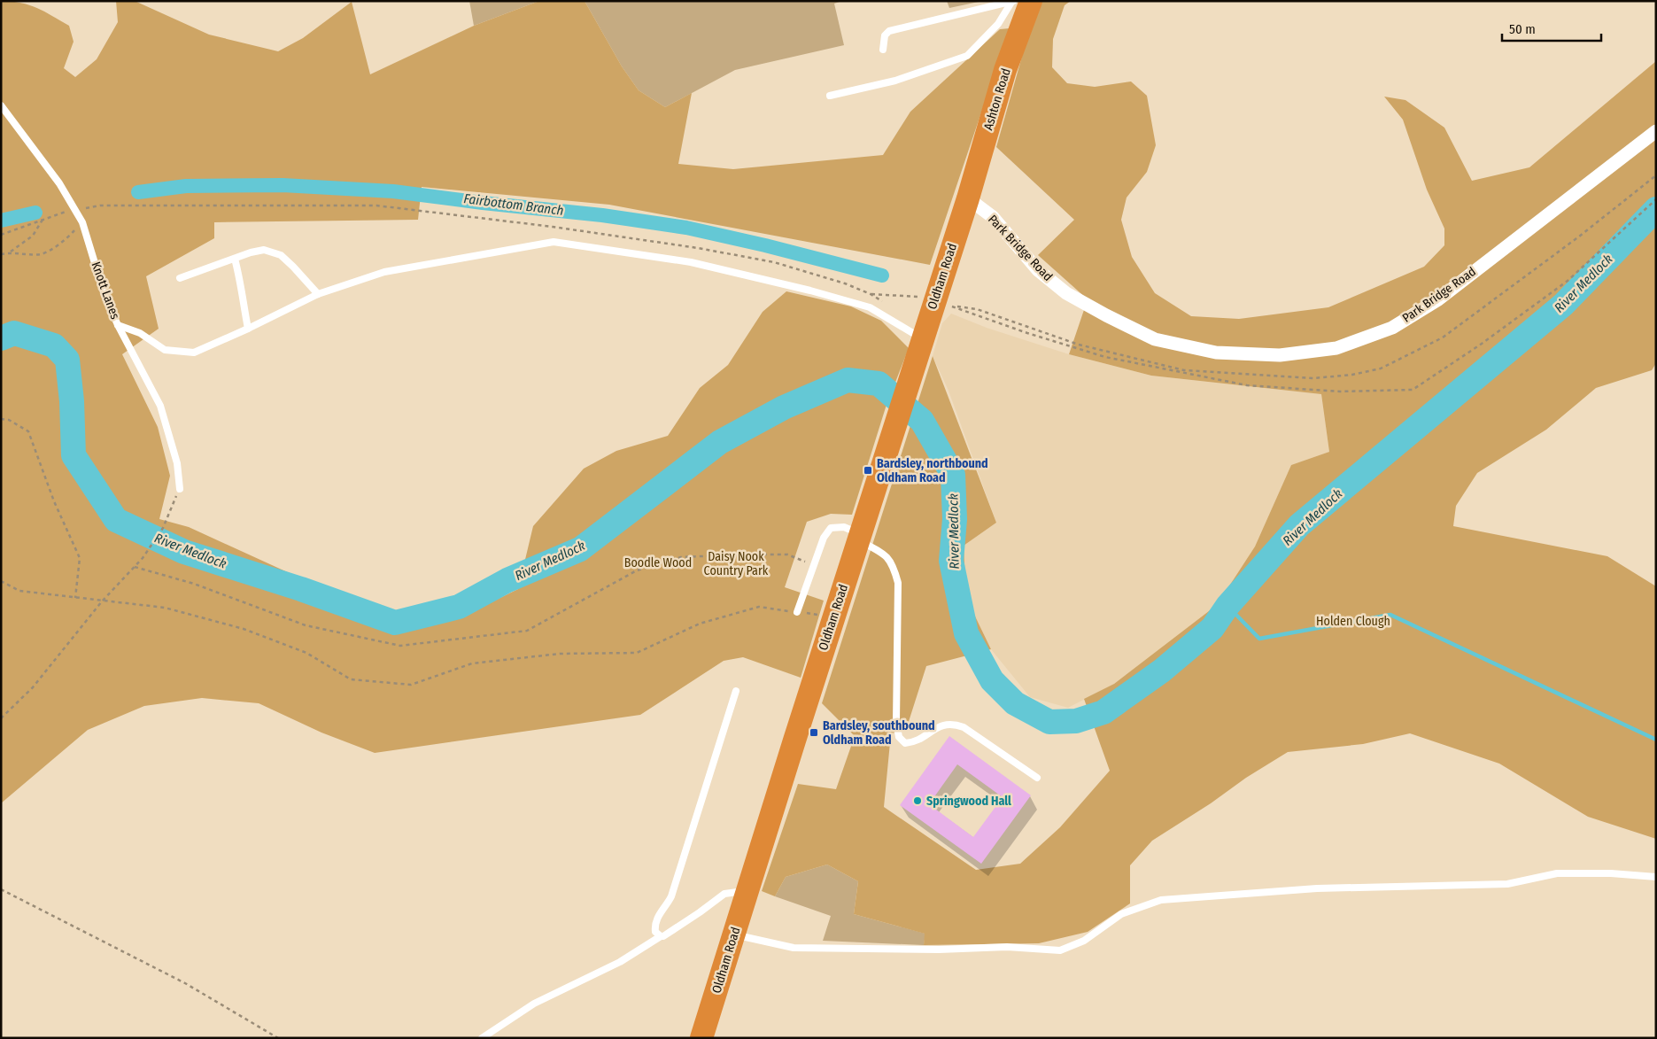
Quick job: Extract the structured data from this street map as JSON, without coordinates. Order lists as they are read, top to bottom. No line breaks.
{"streets":{"highway":["Ashton Road","Oldham Road"],"street":["Park Bridge Road"],"lane":["Knott Lanes"]},"crossings":[["Ashton Road","Park Bridge Road"],["Ashton Road","Oldham Road"],["Park Bridge Road","Oldham Road"]],"water":["Fairbottom Branch","River Medlock"],"parks":["Daisy Nook Country Park","Boodle Wood","Holden Clough"],"places":{"transit":["Bardsley, northbound Oldham Road","Bardsley, southbound Oldham Road"],"other":["Springwood Hall"]},"scale_bar":"50 m"}
